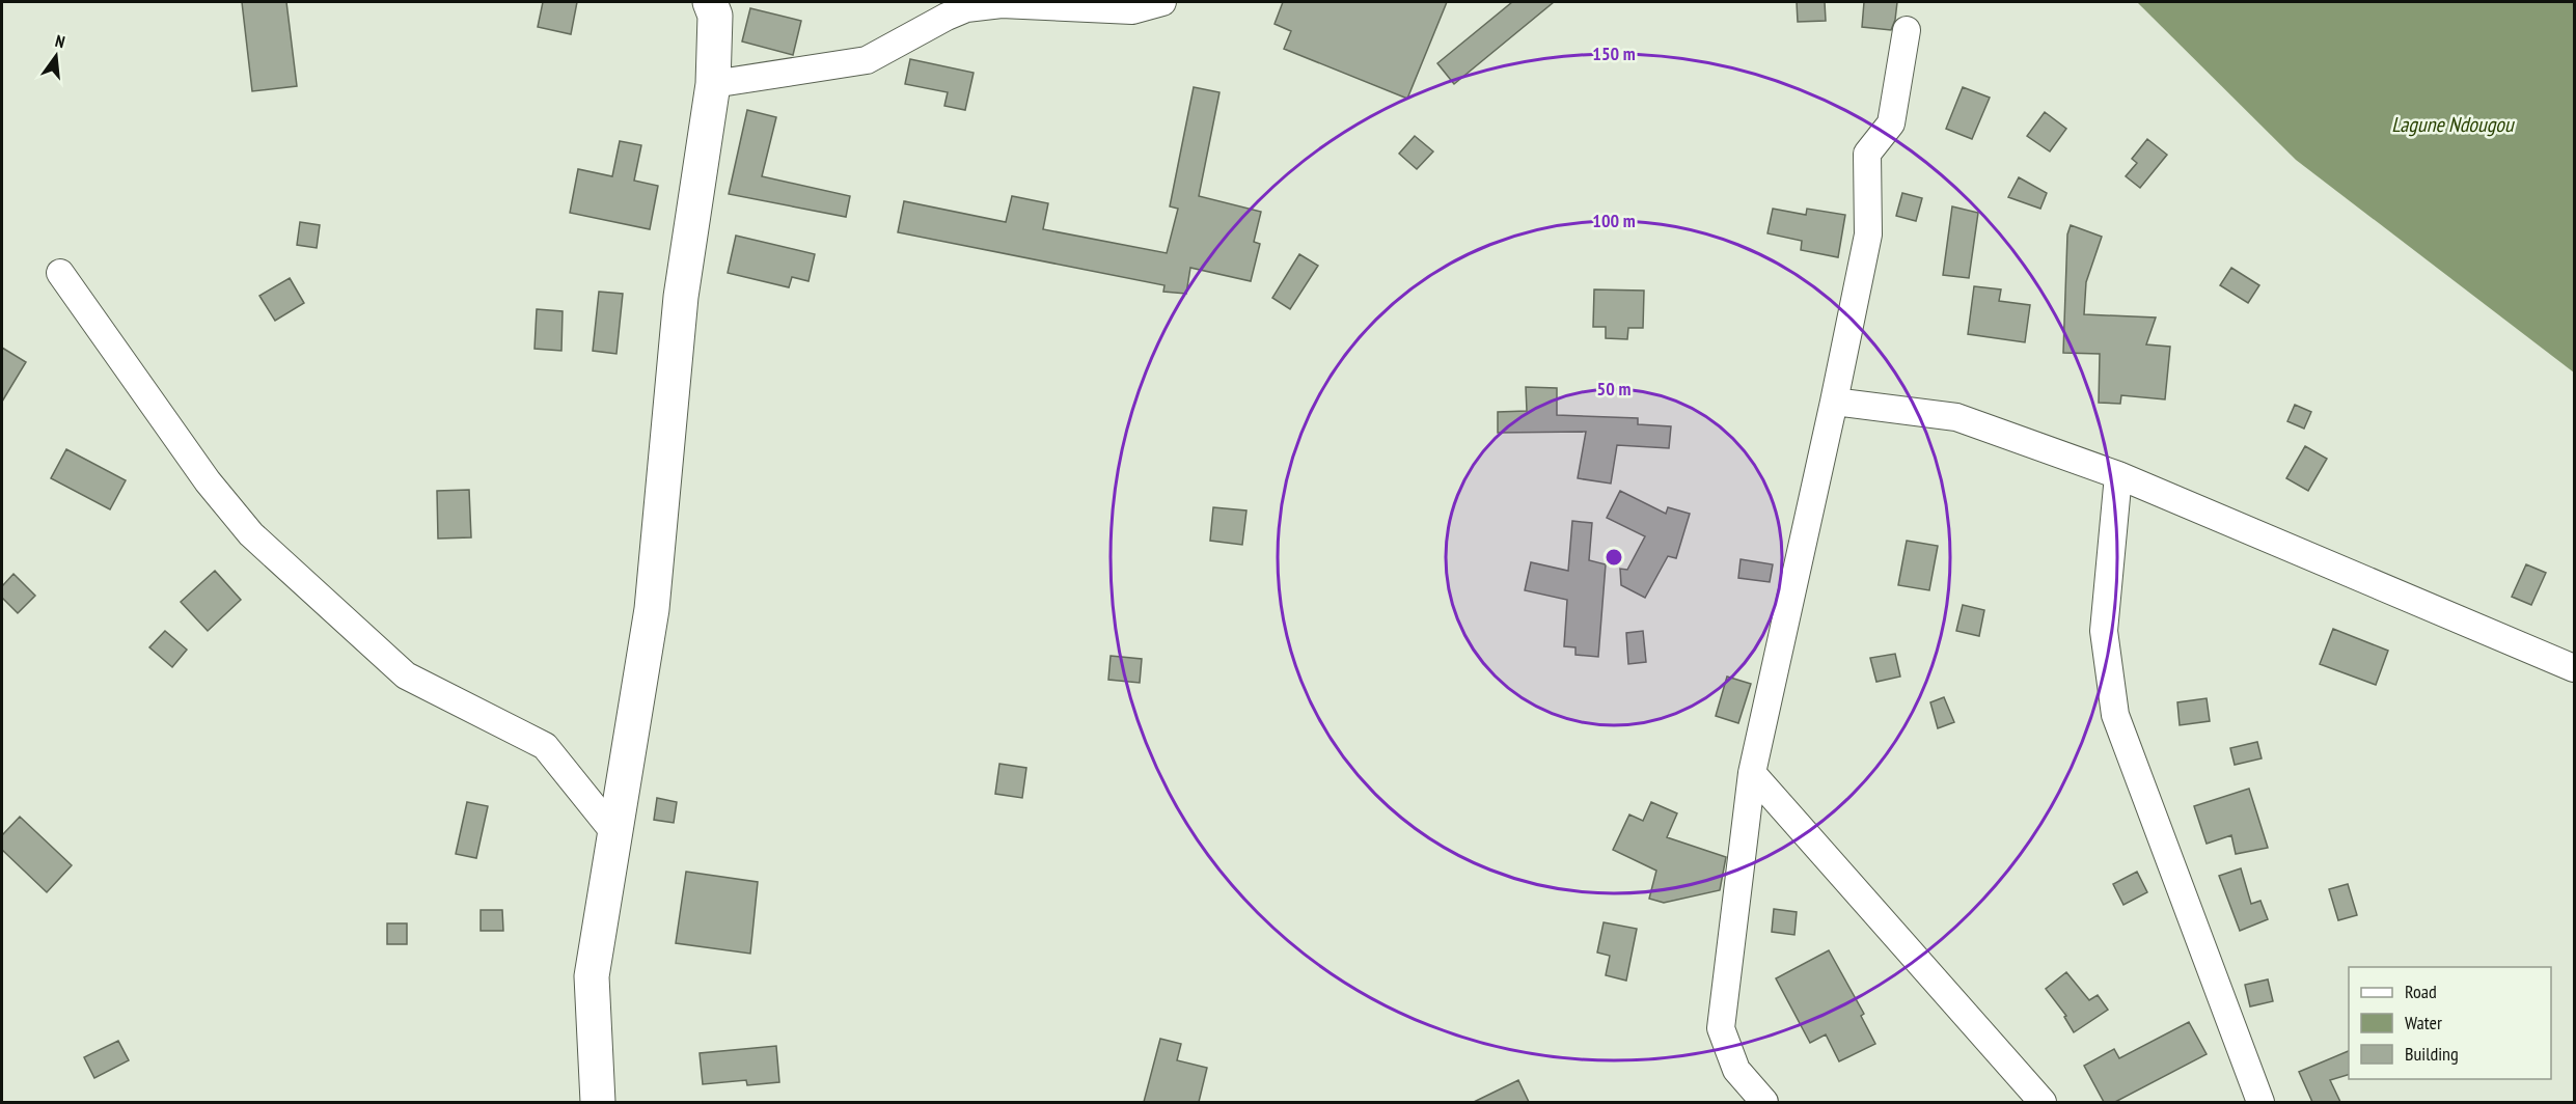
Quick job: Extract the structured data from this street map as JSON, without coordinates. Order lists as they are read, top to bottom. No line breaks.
{"water":["Lagune Ndougou"],"legend":["Road","Water","Building"],"north":"top","rings":["150 m","100 m","50 m"]}
